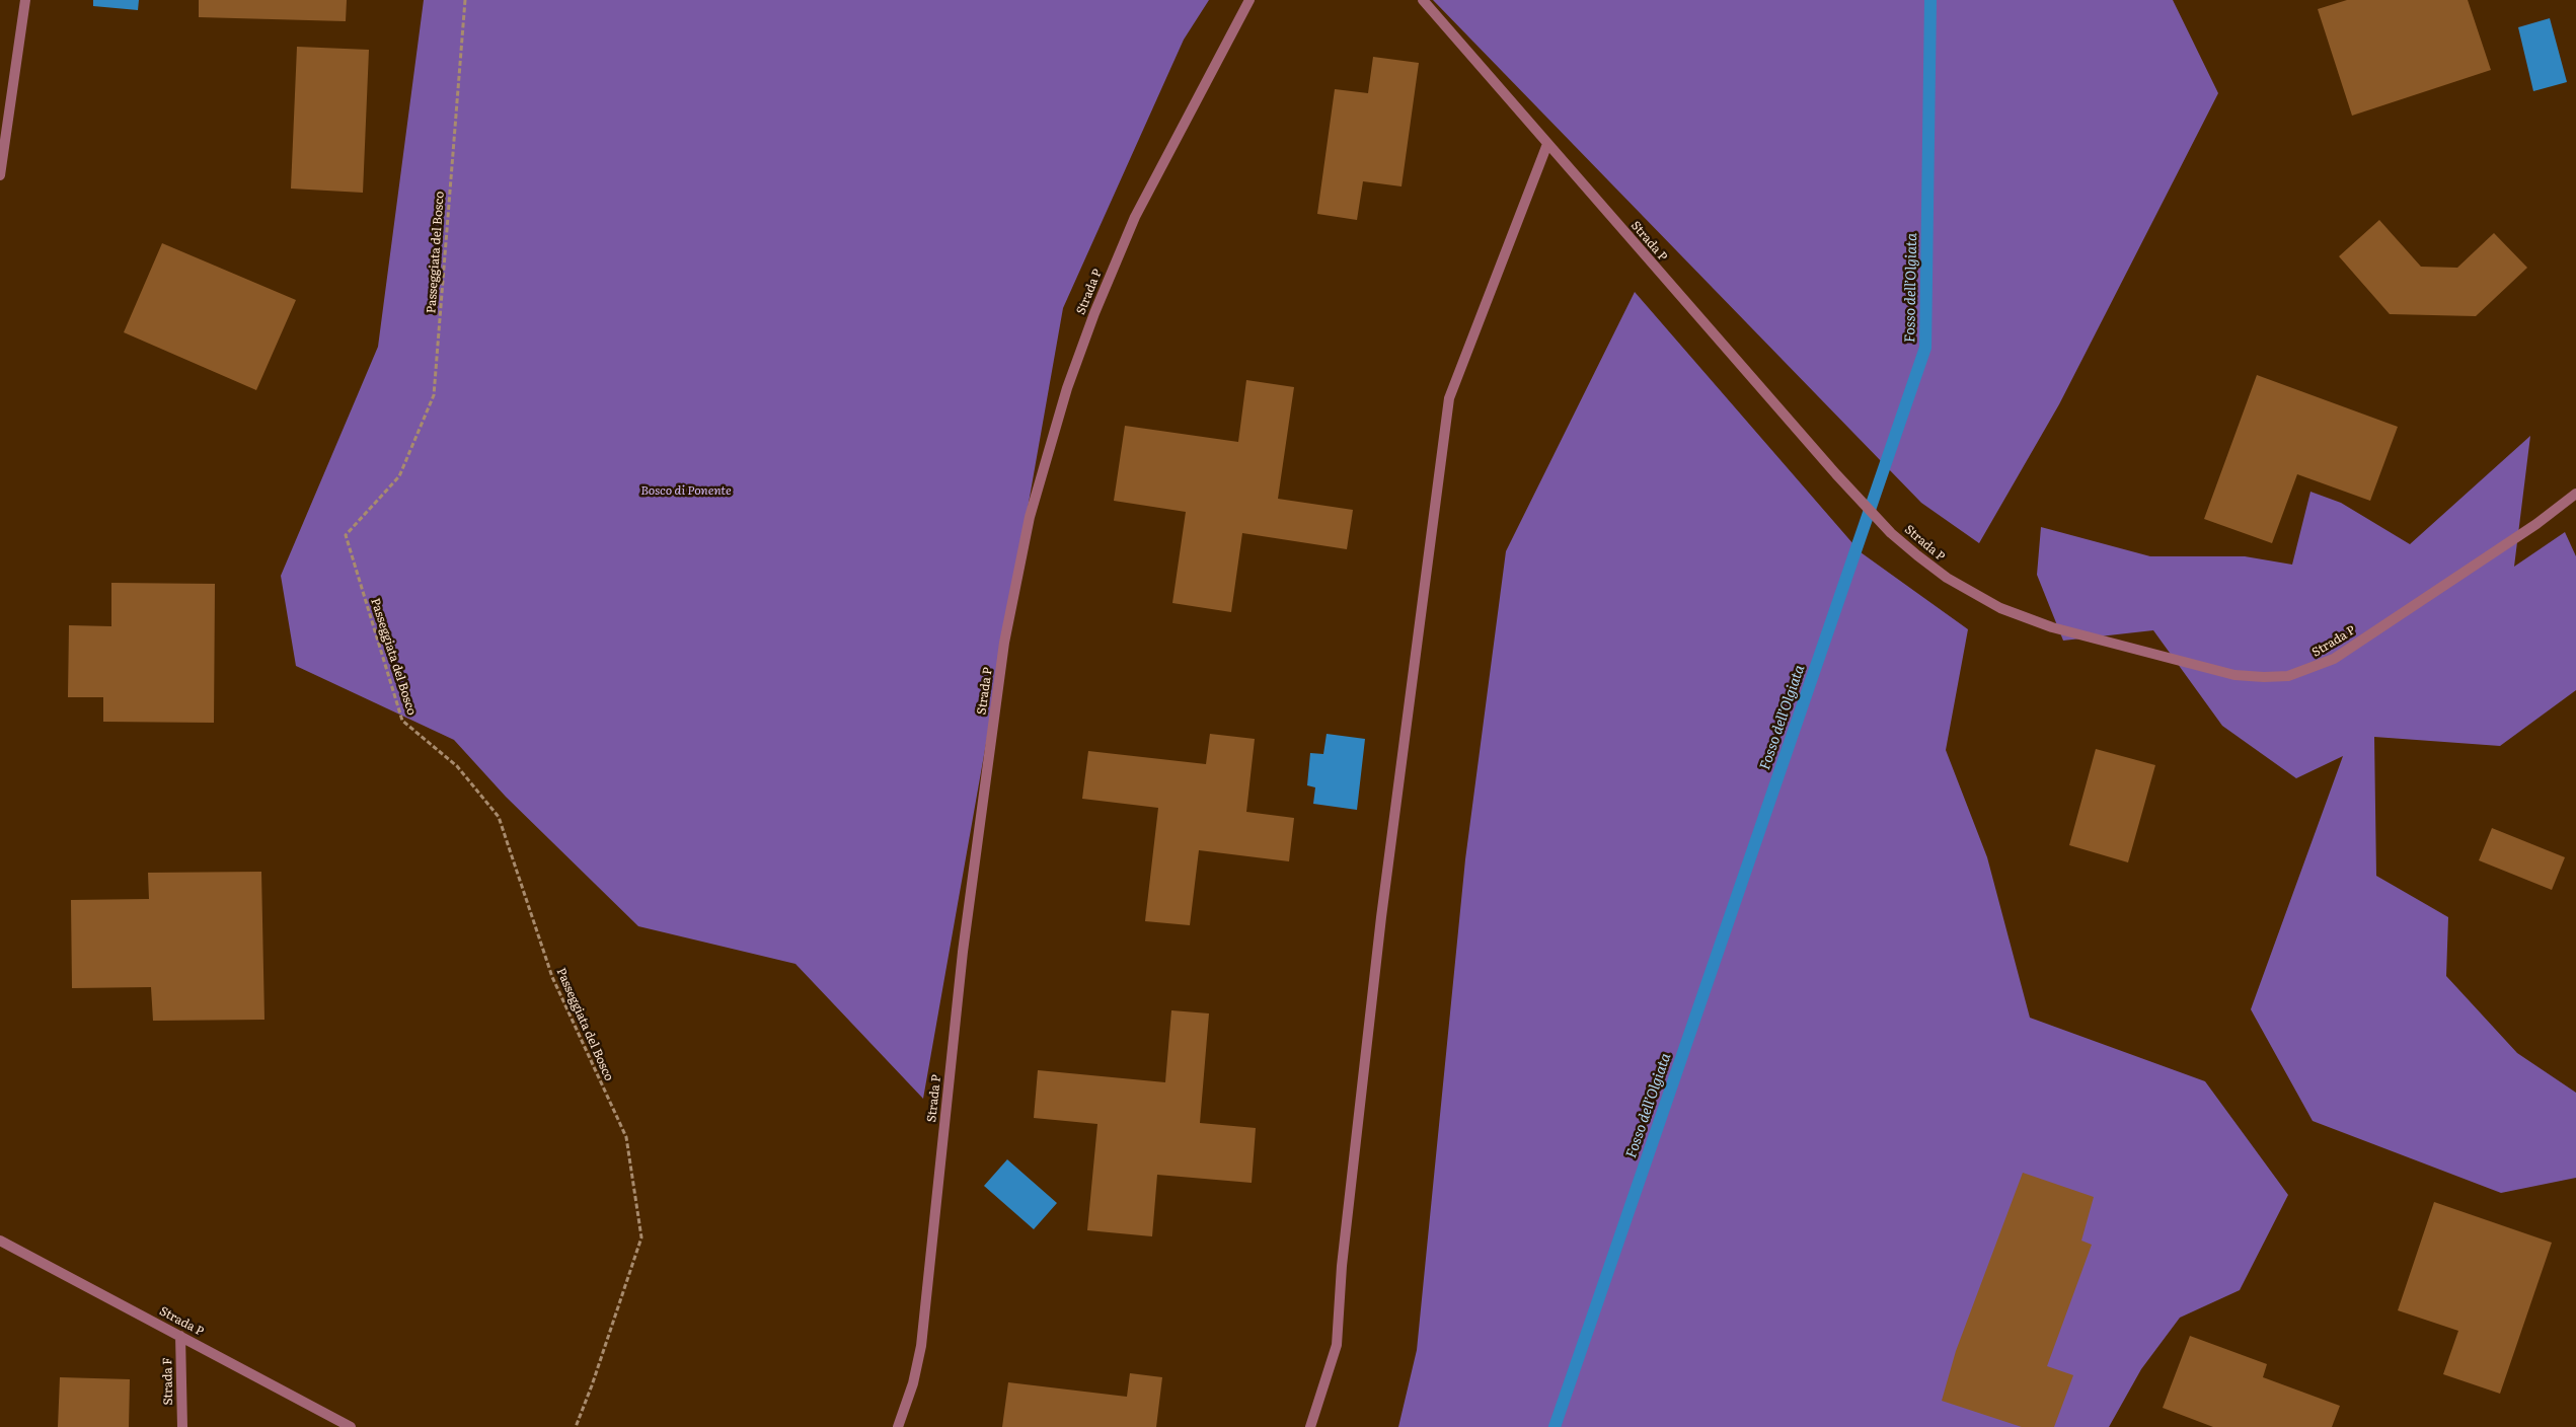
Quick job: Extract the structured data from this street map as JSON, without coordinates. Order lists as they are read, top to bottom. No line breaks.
{"streets":{"street":["Strada P","Strada F"],"path":["Passeggiata del Bosco"]},"crossings":[["Strada P","Strada F"]],"water":["Fosso dell’Olgiata"],"parks":["Bosco di Ponente"]}
